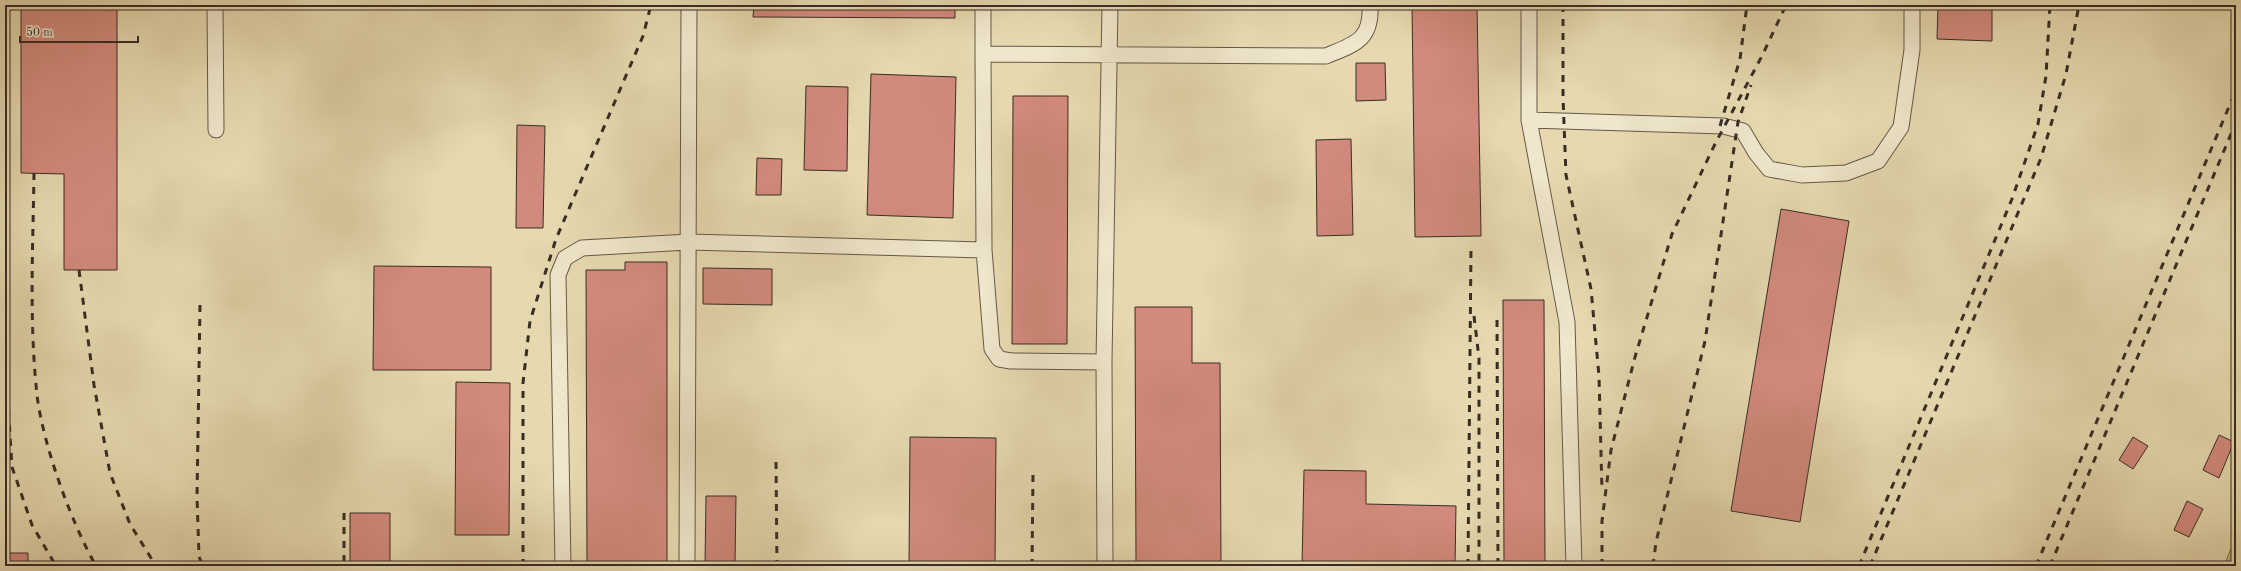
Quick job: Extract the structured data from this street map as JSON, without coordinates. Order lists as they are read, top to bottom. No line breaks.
{"scale_bar":"50 m"}
